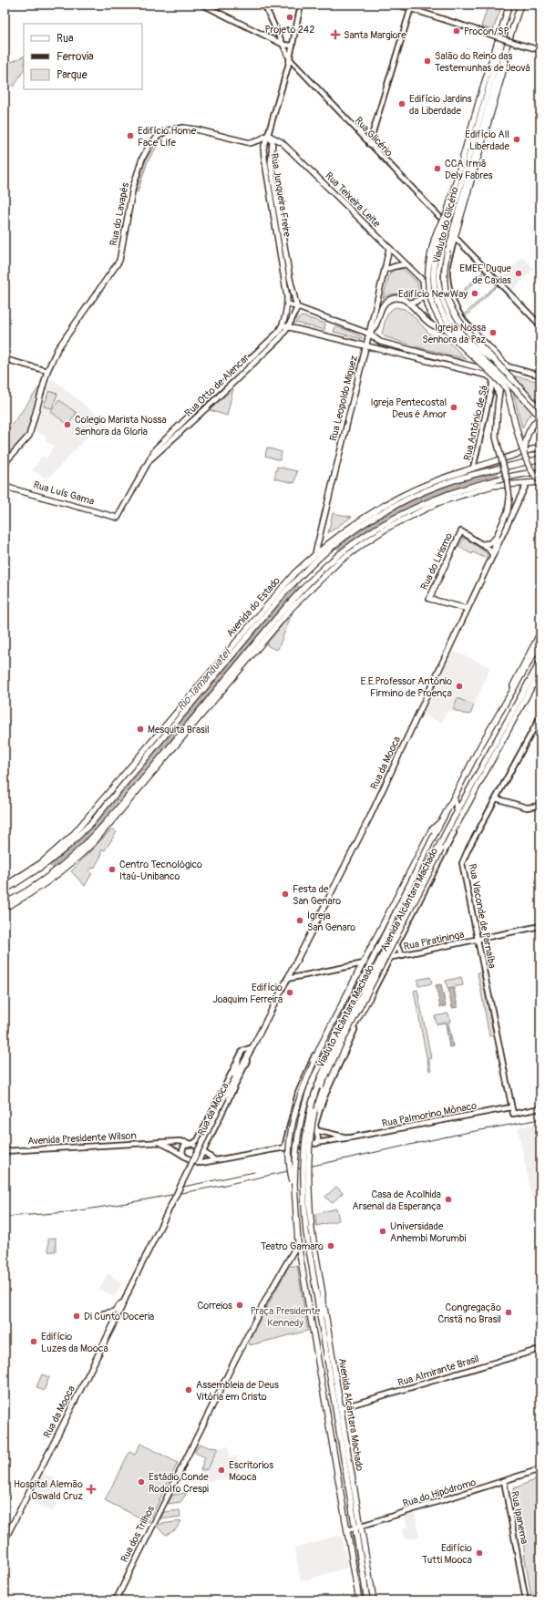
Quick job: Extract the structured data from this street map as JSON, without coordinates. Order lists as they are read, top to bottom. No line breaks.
{"streets":{"main road":["Rua Junqueira Freire","Rua Teixeira Leite","Rua do Lavapés","Viaduto do Glicério","Rua Otto de Alencar","Rua Leopoldo Miguez","Rua Luís Gama","Rua do Lirismo","Avenida do Estado","Rua da Mooca","Avenida Alcântara Machado","Viaduto Alcântara Machado","Rua dos Trilhos"],"street":["Rua Glicério","Rua Antônio de Sá","Rua Visconde de Parnaíba","Rua Piratininga","Rua Palmorino Mônaco","Avenida Presidente Wilson","Rua Almirante Brasil","Rua do Hipódromo","Rua Ipanema"]},"crossings":[["Rua Glicério","Viaduto do Glicério"],["Rua Junqueira Freire","Rua Teixeira Leite"],["Rua Junqueira Freire","Rua do Lavapés"],["Rua Junqueira Freire","Rua Otto de Alencar"],["Rua Teixeira Leite","Rua do Lavapés"],["Rua Teixeira Leite","Rua Leopoldo Miguez"],["Rua Otto de Alencar","Rua Luís Gama"],["Rua Leopoldo Miguez","Avenida do Estado"],["Rua Antônio de Sá","Avenida do Estado"],["Rua do Lirismo","Rua da Mooca"],["Rua da Mooca","Rua Piratininga"],["Rua da Mooca","Avenida Presidente Wilson"],["Avenida Alcântara Machado","Rua Piratininga"],["Avenida Alcântara Machado","Viaduto Alcântara Machado"],["Avenida Alcântara Machado","Rua Palmorino Mônaco"],["Avenida Alcântara Machado","Rua Almirante Brasil"],["Avenida Alcântara Machado","Rua do Hipódromo"],["Rua Visconde de Parnaíba","Rua Piratininga"],["Rua Visconde de Parnaíba","Rua Palmorino Mônaco"],["Viaduto Alcântara Machado","Rua dos Trilhos"],["Rua do Hipódromo","Rua Ipanema"]],"water":["Rio Tamanduateí"],"parks":["Praça Presidente Kennedy"],"places":{"other":["Projeto 242","Procon/SP","Salão do Reino das Testemunhas de Jeová","Edifício Jardins da Liberdade","Edifício Home Face Life","Edifício All Liberdade","CCA Irmã Dely Fabres","EMEF Duque de Caxias","Edifício NewWay","Igreja Nossa Senhora da Paz","Igreja Pentecostal Deus é Amor","Colegio Marista Nossa Senhora da Gloria","E.E.Professor Antônio Firmino de Proença","Mesquita Brasil","Centro Tecnológico Itaú-Unibanco","Festa de San Genaro","Igreja San Genaro","Edifício Joaquim Ferreira","Casa de Acolhida Arsenal da Esperança","Universidade Anhembi Morumbi","Teatro Gamaro","Correios","Congregação Cristã no Brasil","Di Cunto Doceria","Edifício Luzes da Mooca","Assembleia de Deus Vitória em Cristo","Escritorios Mooca","Estádio Conde Rodolfo Crespi","Edifício Tutti Mooca"],"health":["Santa Margiore","Hospital Alemão Oswald Cruz"]},"legend":["Rua","Ferrovia","Parque"]}
